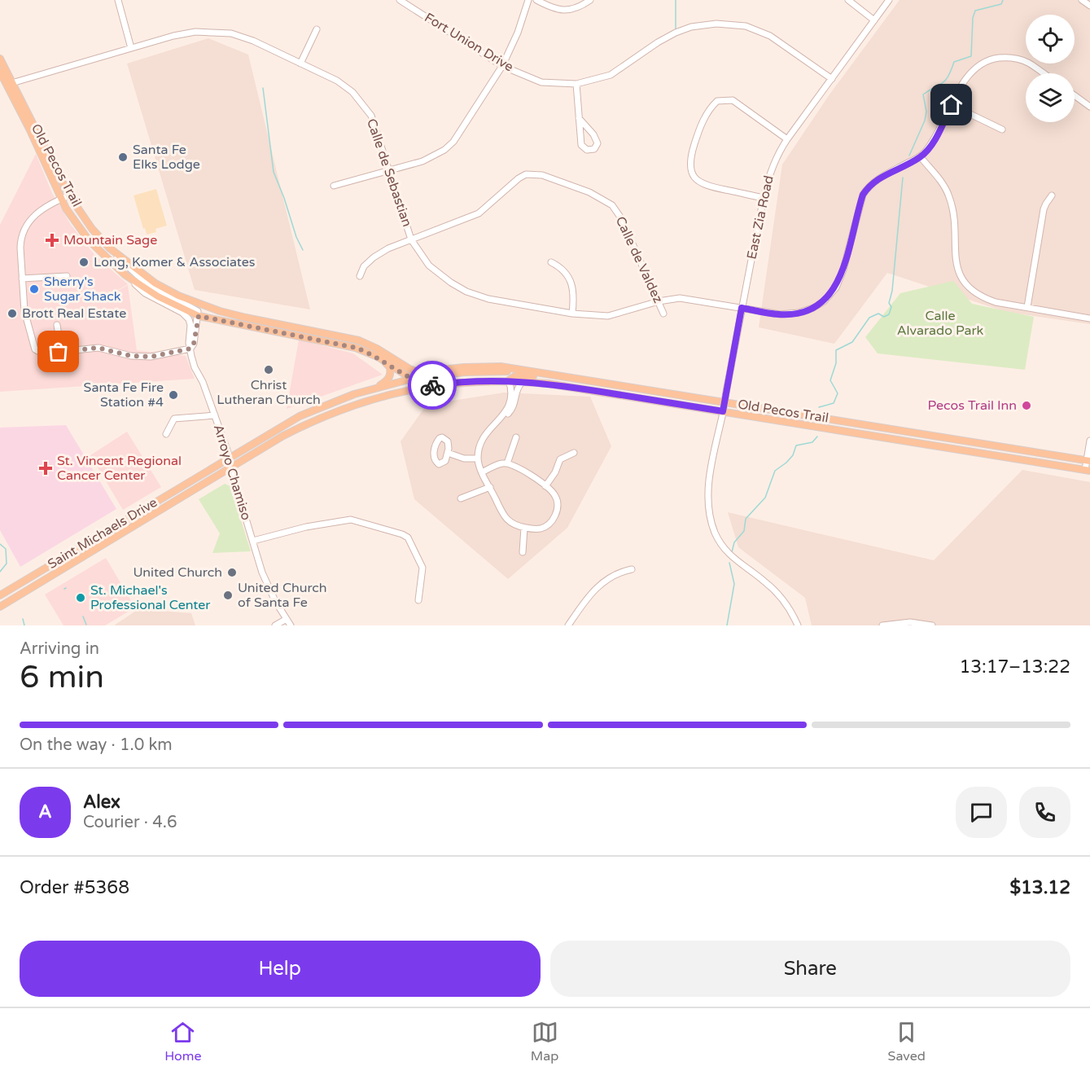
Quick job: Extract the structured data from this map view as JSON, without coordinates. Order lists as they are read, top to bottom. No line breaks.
{"streets":{"main road":["Old Pecos Trail","Saint Michaels Drive"],"street":["Fort Union Drive","Calle de Sebastian","East Zia Road","Calle de Valdez","Arroyo Chamiso"]},"crossings":[["Fort Union Drive","East Zia Road"],["Old Pecos Trail","Calle de Sebastian"],["Old Pecos Trail","East Zia Road"],["Old Pecos Trail","Arroyo Chamiso"],["Old Pecos Trail","Saint Michaels Drive"],["Calle de Sebastian","East Zia Road"],["Calle de Sebastian","Calle de Valdez"],["Arroyo Chamiso","Saint Michaels Drive"]],"parks":["Calle Alvarado Park"],"places":{"other":["Santa Fe Elks Lodge","Long, Komer & Associates","Sherry's Sugar Shack","Brott Real Estate","Christ Lutheran Church","Santa Fe Fire Station #4","Pecos Trail Inn","United Church","United Church of Santa Fe","St. Michael's Professional Center"],"health":["Mountain Sage","St. Vincent Regional Cancer Center"]},"page":{"heading":["6 min","Arriving in","13:17–13:22"],"panel":["Alex","Courier · 4.6","Order #5368","$13.12"],"bar":"On the way · 1.0 km","round":"A","buttons":["Help","Share"],"tabs":["Home","Map","Saved"]}}
